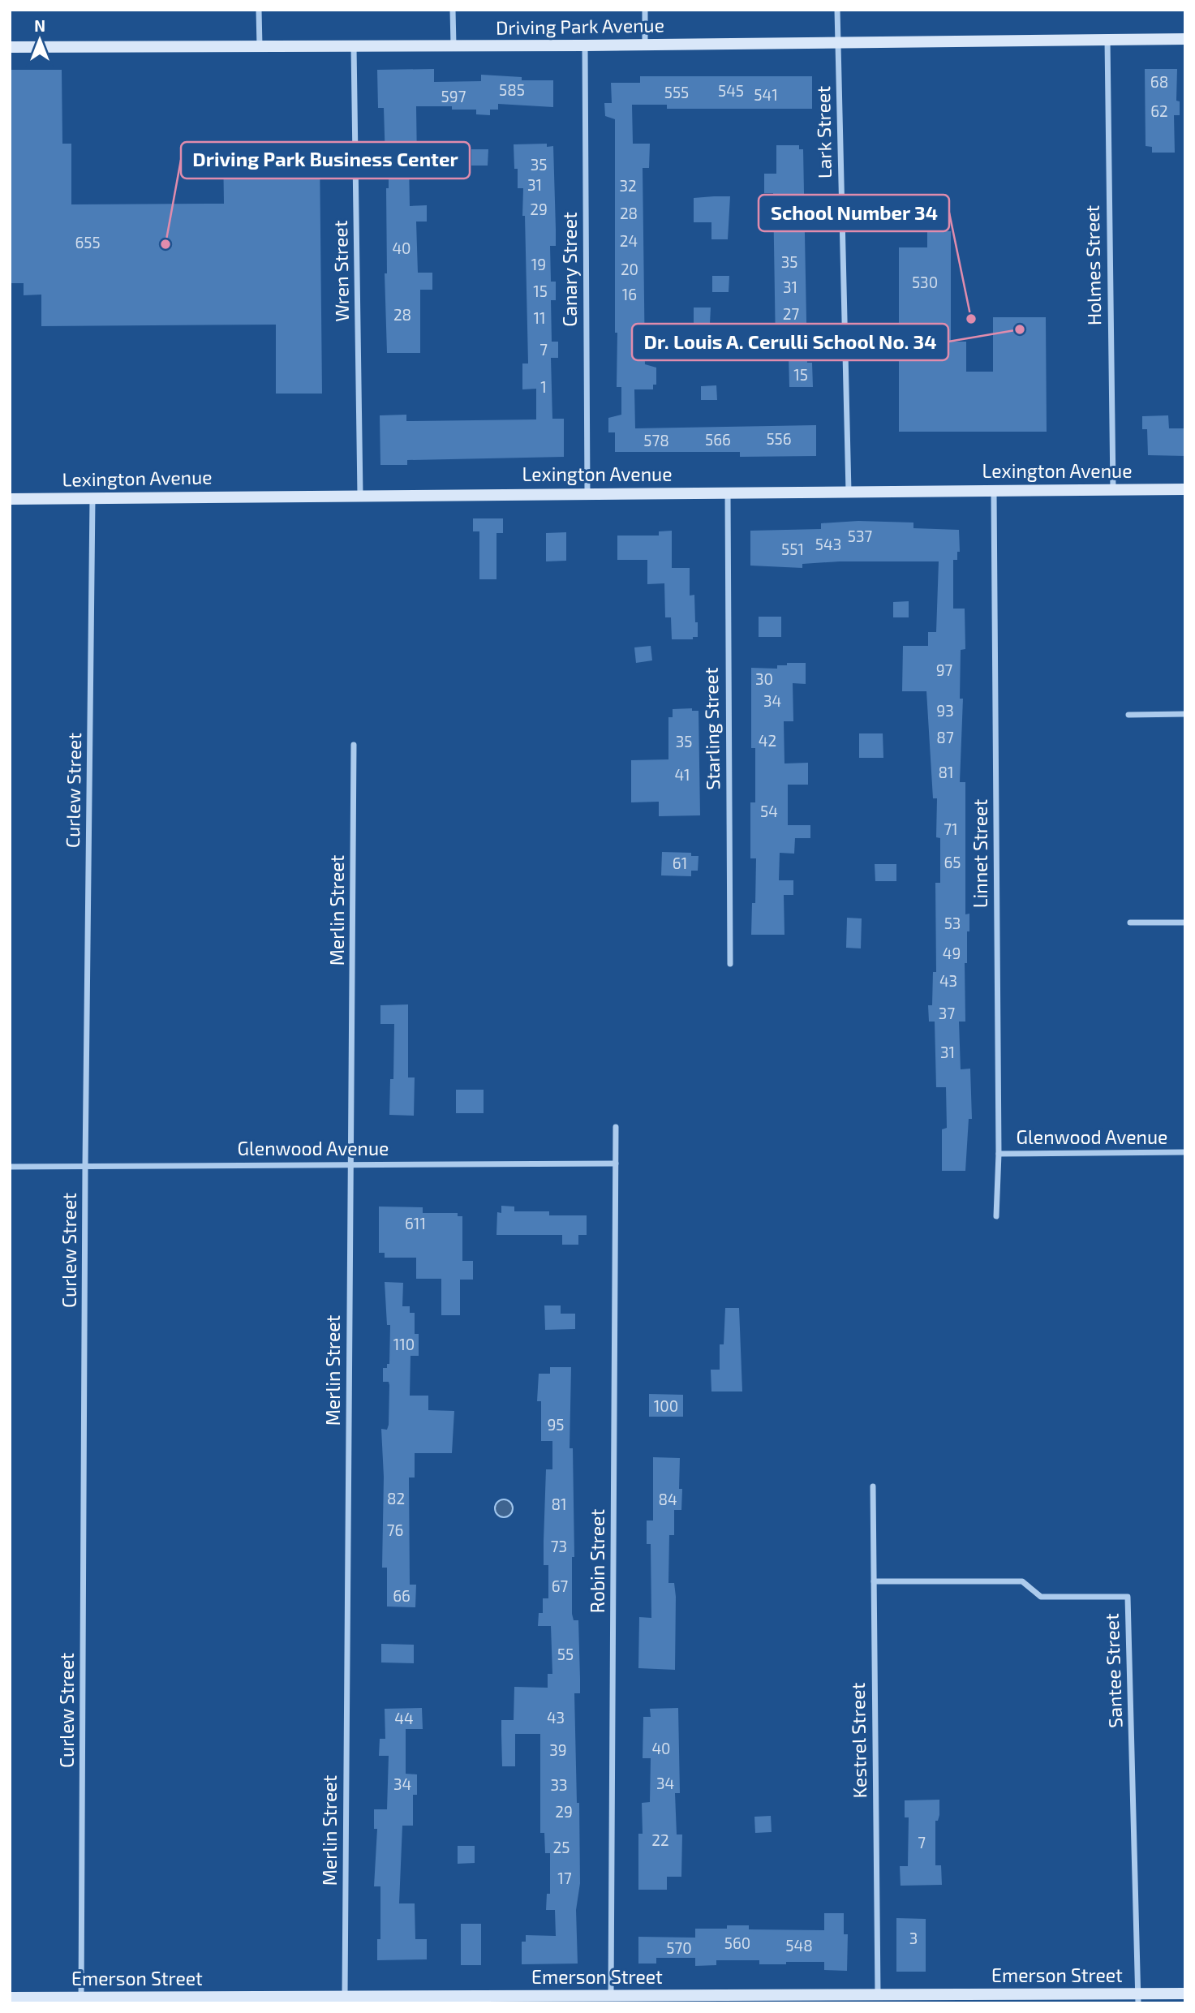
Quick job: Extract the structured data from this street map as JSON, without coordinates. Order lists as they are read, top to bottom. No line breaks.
{"streets":{"street":["Driving Park Avenue","Lark Street","Holmes Street","Canary Street","Wren Street","Lexington Avenue","Starling Street","Curlew Street","Linnet Street","Merlin Street","Glenwood Avenue","Robin Street","Santee Street","Kestrel Street","Emerson Street"]},"crossings":[["Driving Park Avenue","Lark Street"],["Driving Park Avenue","Holmes Street"],["Driving Park Avenue","Canary Street"],["Driving Park Avenue","Wren Street"],["Lark Street","Lexington Avenue"],["Holmes Street","Lexington Avenue"],["Canary Street","Lexington Avenue"],["Wren Street","Lexington Avenue"],["Lexington Avenue","Starling Street"],["Lexington Avenue","Curlew Street"],["Lexington Avenue","Linnet Street"],["Curlew Street","Glenwood Avenue"],["Curlew Street","Emerson Street"],["Linnet Street","Glenwood Avenue"],["Merlin Street","Glenwood Avenue"],["Merlin Street","Emerson Street"],["Glenwood Avenue","Robin Street"],["Robin Street","Emerson Street"],["Santee Street","Kestrel Street"],["Santee Street","Emerson Street"],["Kestrel Street","Emerson Street"]],"places":["Driving Park Business Center","School Number 34","Dr. Louis A. Cerulli School No. 34"],"house_numbers":["68","585","545","555","541","597","62","35","31","32","29","28","24","655","40","35","19","20","530","31","15","16","27","28","11","7","15","1","556","566","578","537","543","551","97","30","34","93","87","42","35","81","41","54","71","65","61","53","49","43","37","31","611","110","100","95","82","84","81","76","73","67","66","55","43","44","40","39","34","34","33","29","22","7","25","17","3","560","548","570"],"north":"top"}
